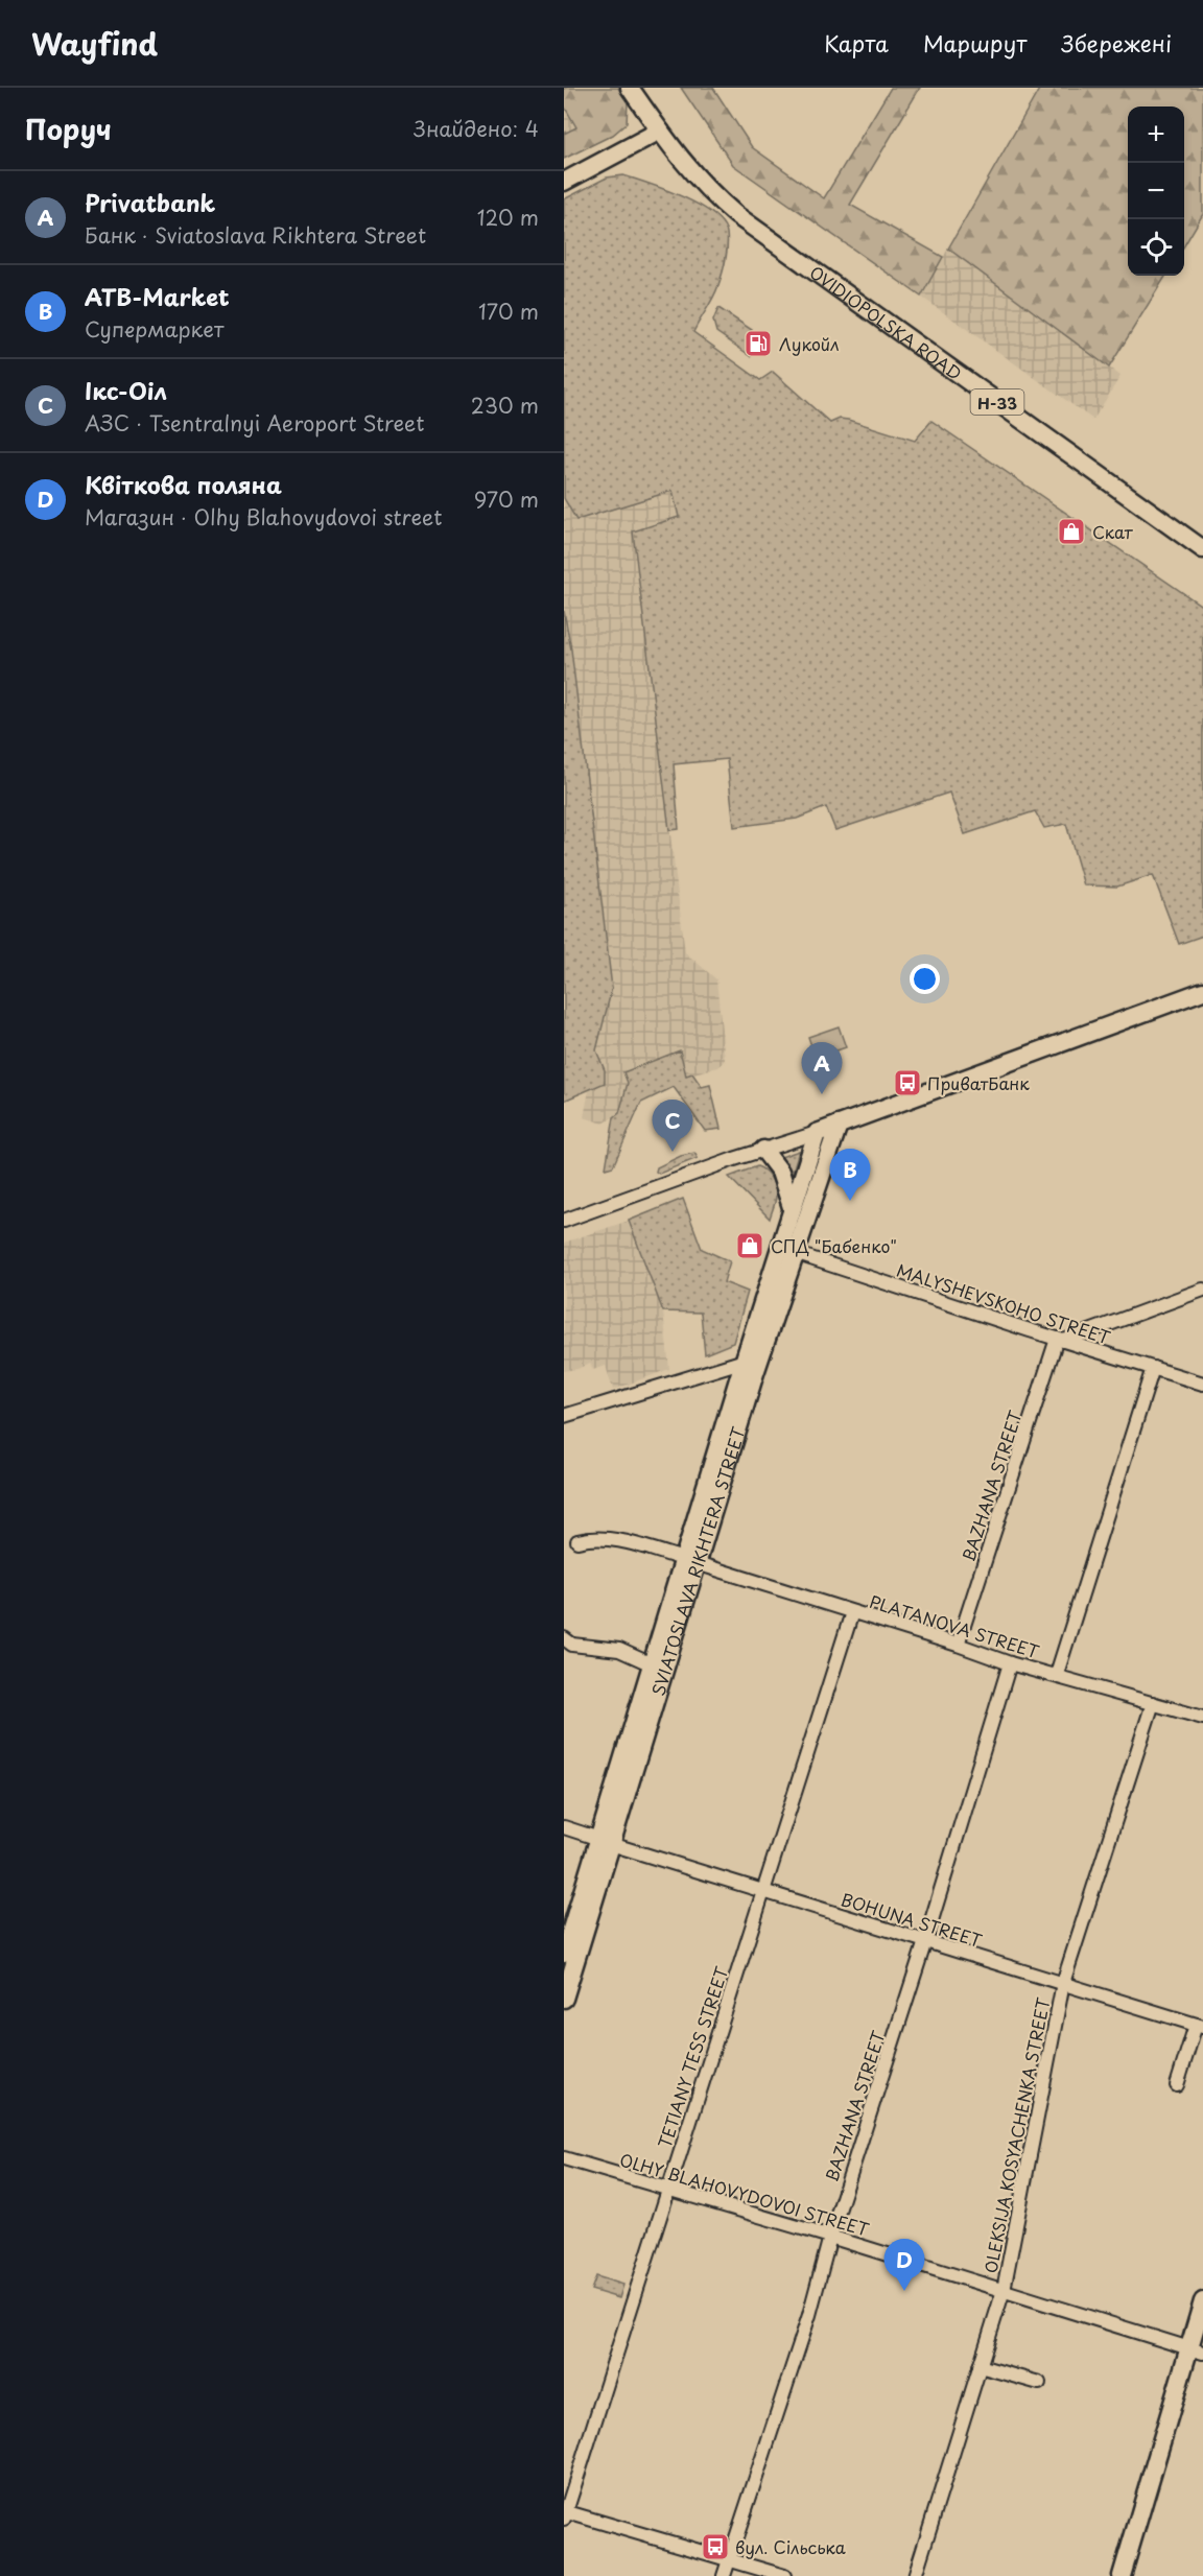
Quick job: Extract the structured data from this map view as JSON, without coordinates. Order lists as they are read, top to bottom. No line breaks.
{"streets":{"main road":["OVIDIOPOLSKA ROAD","Н-33","SVIATOSLAVA RIKHTERA STREET"],"street":["MALYSHEVSKOHO STREET","BAZHANA STREET","PLATANOVA STREET","BOHUNA STREET","TETIANY TESS STREET","OLEKSIJA KOSYACHENKA STREET","OLHY BLAHOVYDOVOI STREET"]},"crossings":[["MALYSHEVSKOHO STREET","BAZHANA STREET"],["MALYSHEVSKOHO STREET","SVIATOSLAVA RIKHTERA STREET"],["BAZHANA STREET","PLATANOVA STREET"],["BAZHANA STREET","BOHUNA STREET"],["BAZHANA STREET","OLHY BLAHOVYDOVOI STREET"],["SVIATOSLAVA RIKHTERA STREET","PLATANOVA STREET"],["SVIATOSLAVA RIKHTERA STREET","BOHUNA STREET"],["PLATANOVA STREET","TETIANY TESS STREET"],["PLATANOVA STREET","OLEKSIJA KOSYACHENKA STREET"],["BOHUNA STREET","TETIANY TESS STREET"],["BOHUNA STREET","OLEKSIJA KOSYACHENKA STREET"],["TETIANY TESS STREET","OLHY BLAHOVYDOVOI STREET"],["OLEKSIJA KOSYACHENKA STREET","OLHY BLAHOVYDOVOI STREET"]],"places":{"fuel station":["Лукойл"],"shop":["Скат","СПД \"Бабенко\""],"bus stop":["ПриватБанк","вул. Сiльська"]},"page":{"header":"Wayfind","nav":["Карта","Маршрут","Збережені"],"heading":["Поруч","Знайдено: 4"],"map_buttons":["+","−"],"list":[{"mark":"A","name":"Privatbank","note":"Банк · Sviatoslava Rikhtera Street","value":"120 m"},{"mark":"B","name":"ATB-Market","note":"Супермаркет","value":"170 m"},{"mark":"C","name":"Ікс-Оіл","note":"АЗС · Tsentralnyi Aeroport Street","value":"230 m"},{"mark":"D","name":"Квіткова поляна","note":"Магазин · Olhy Blahovydovoi street","value":"970 m"}],"pins":["A","C","B","D"]}}
